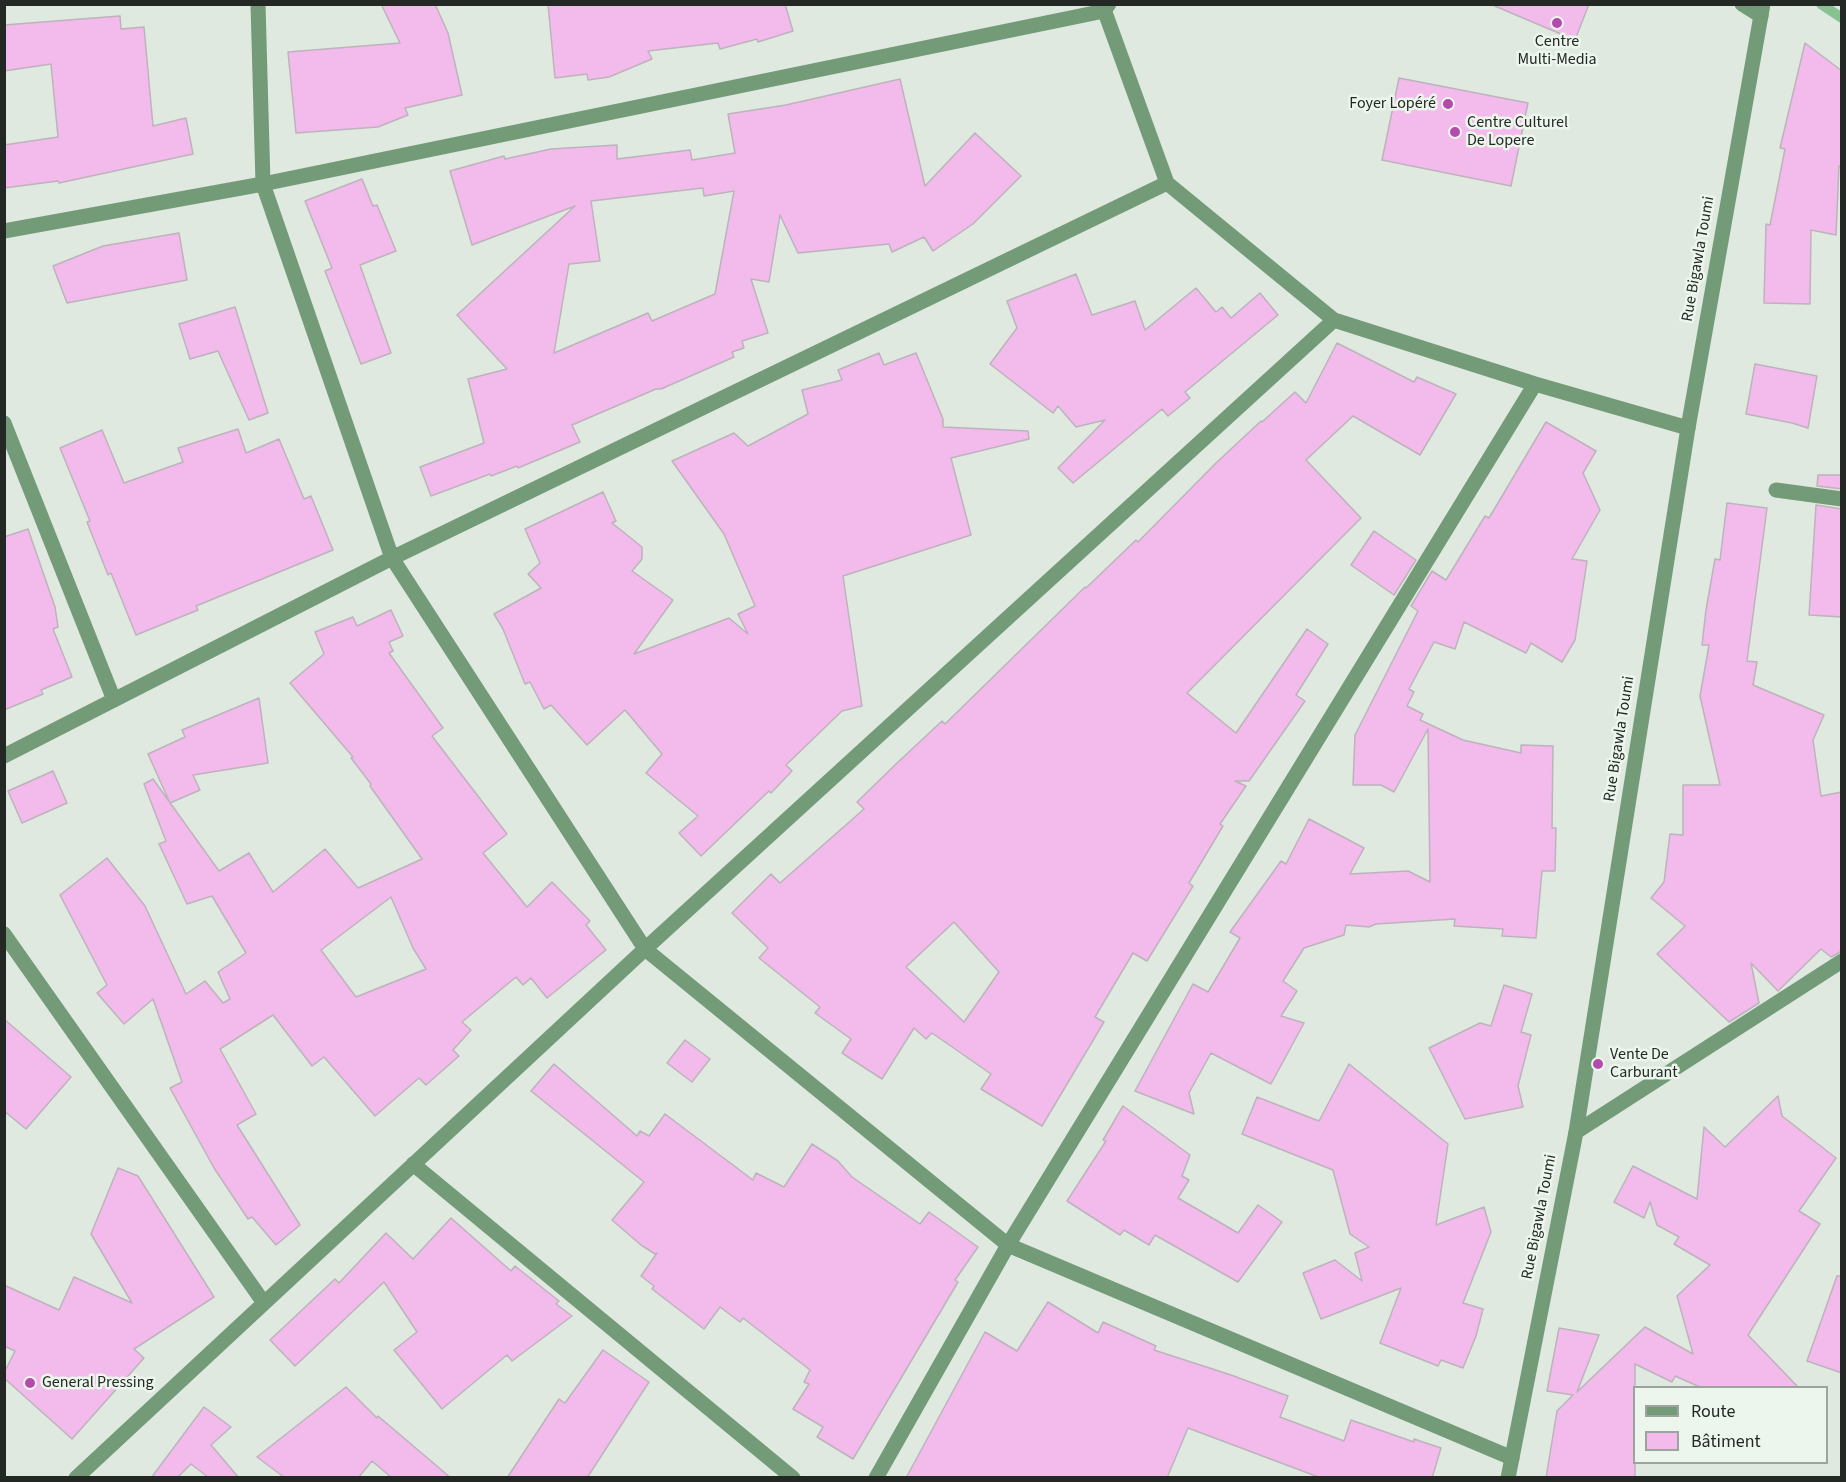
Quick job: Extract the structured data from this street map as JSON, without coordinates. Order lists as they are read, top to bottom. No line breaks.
{"streets":{"street":["Rue Bigawla Toumi"]},"places":["Centre Multi-Media","Foyer Lopéré","Centre Culturel De Lopere","Vente De Carburant","General Pressing"],"legend":["Route","Bâtiment"]}
